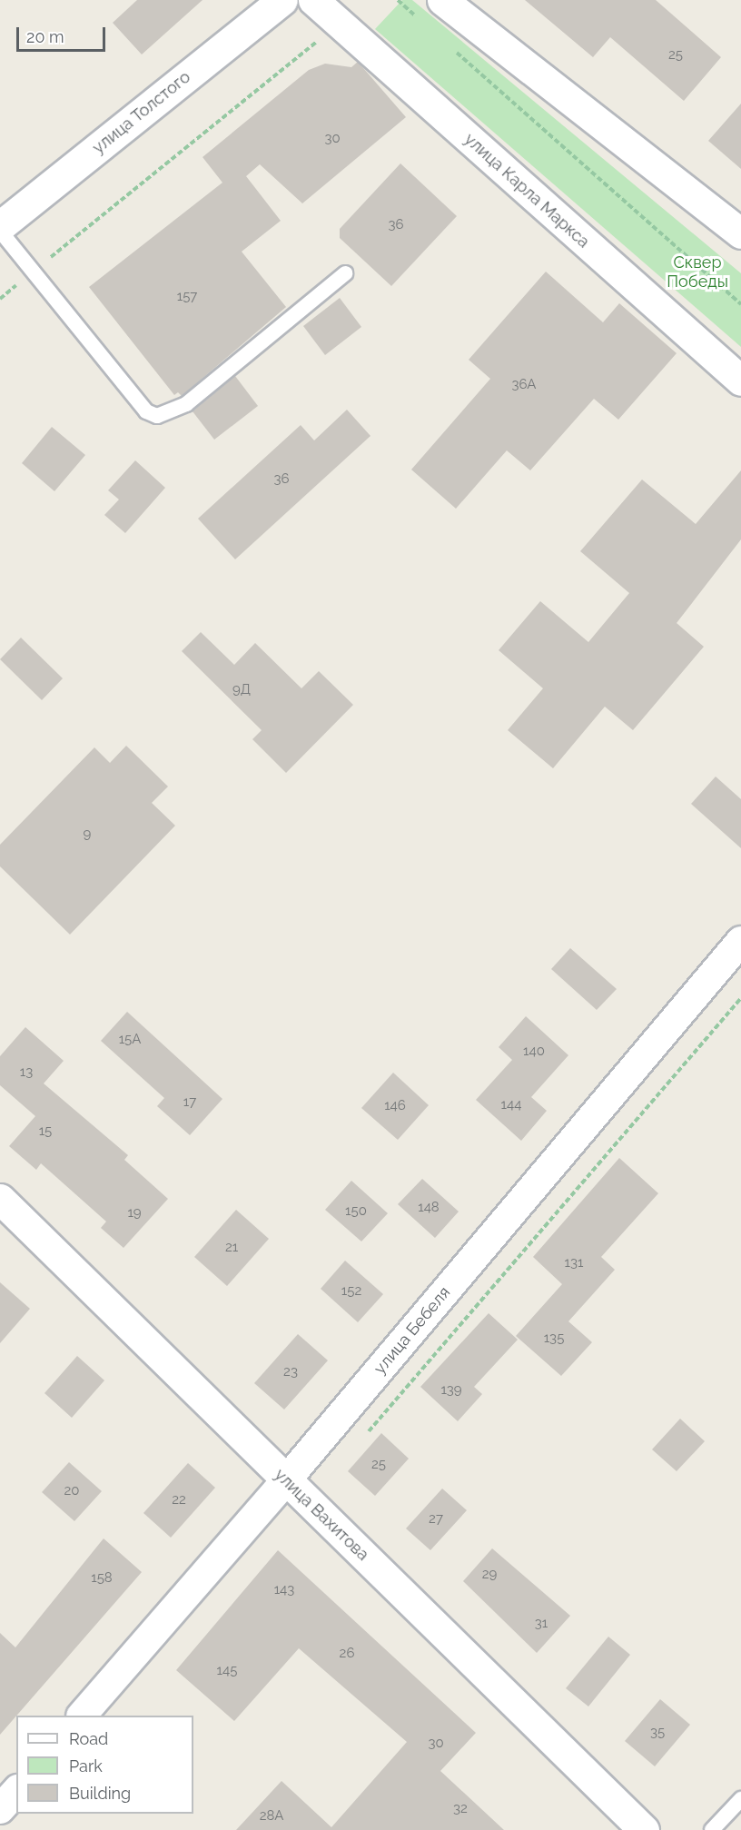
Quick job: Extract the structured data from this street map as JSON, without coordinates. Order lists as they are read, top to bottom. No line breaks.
{"streets":{"street":["улица Толстого","улица Карла Маркса","улица Бебеля","улица Вахитова"]},"crossings":[["улица Бебеля","улица Вахитова"]],"parks":["Сквер Победы"],"house_numbers":["25","30","36","157","36А","36","9Д","9","15А","140","13","17","144","146","15","148","150","19","21","131","152","135","23","139","25","20","22","27","29","158","143","31","26","145","35","30","32","28А"],"legend":["Road","Park","Building"],"scale_bar":"20 m"}
